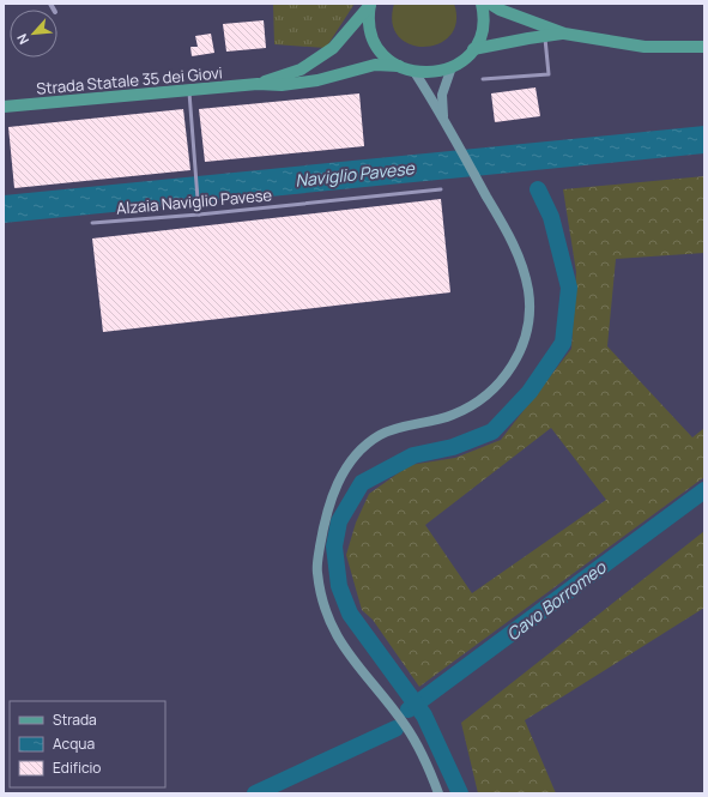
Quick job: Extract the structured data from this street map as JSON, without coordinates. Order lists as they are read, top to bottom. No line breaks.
{"streets":{"main road":["Strada Statale 35 dei Giovi"],"lane":["Alzaia Naviglio Pavese"]},"water":["Naviglio Pavese","Cavo Borromeo"],"legend":["Strada","Acqua","Edificio"],"north":"bottom left"}
